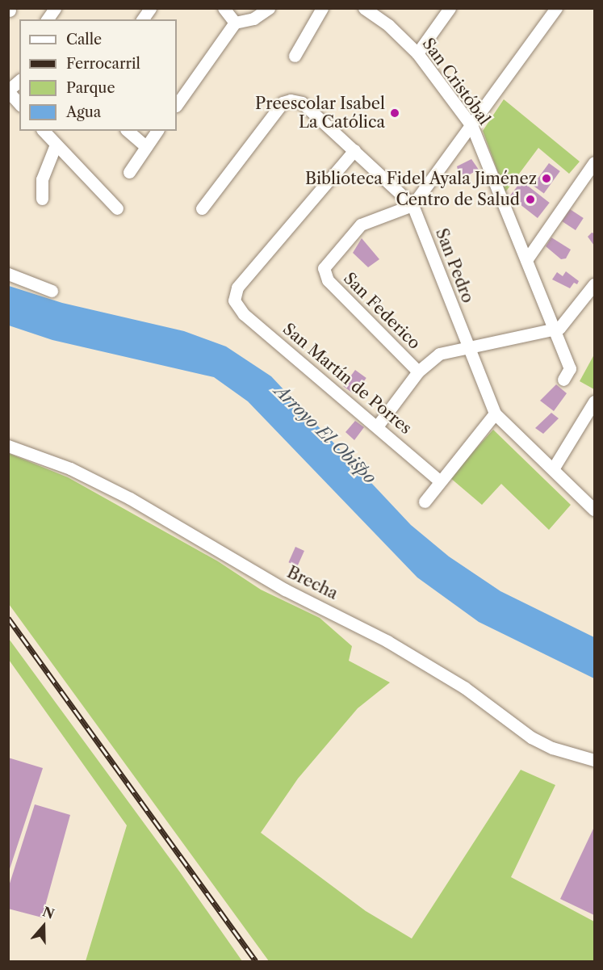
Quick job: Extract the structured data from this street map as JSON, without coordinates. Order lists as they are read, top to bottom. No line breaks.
{"streets":{"street":["San Cristóbal","San Pedro","San Federico","San Martín de Porres","Brecha"]},"crossings":[["San Pedro","San Federico"],["San Pedro","San Martín de Porres"]],"water":["Arroyo El Obispo"],"places":["Preescolar Isabel La Católica","Biblioteca Fidel Ayala Jiménez","Centro de Salud"],"legend":["Calle","Ferrocarril","Parque","Agua"],"north":"top"}
